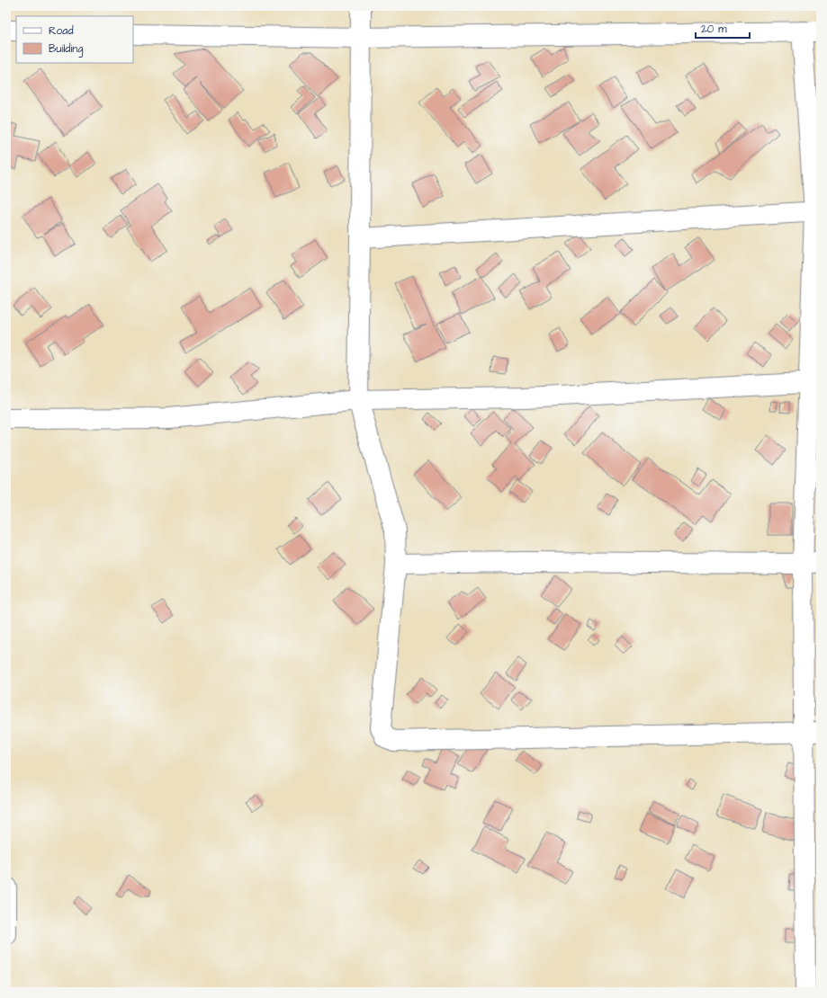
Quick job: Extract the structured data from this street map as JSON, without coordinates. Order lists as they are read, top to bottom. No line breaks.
{"legend":["Road","Building"],"scale_bar":"20 m"}
